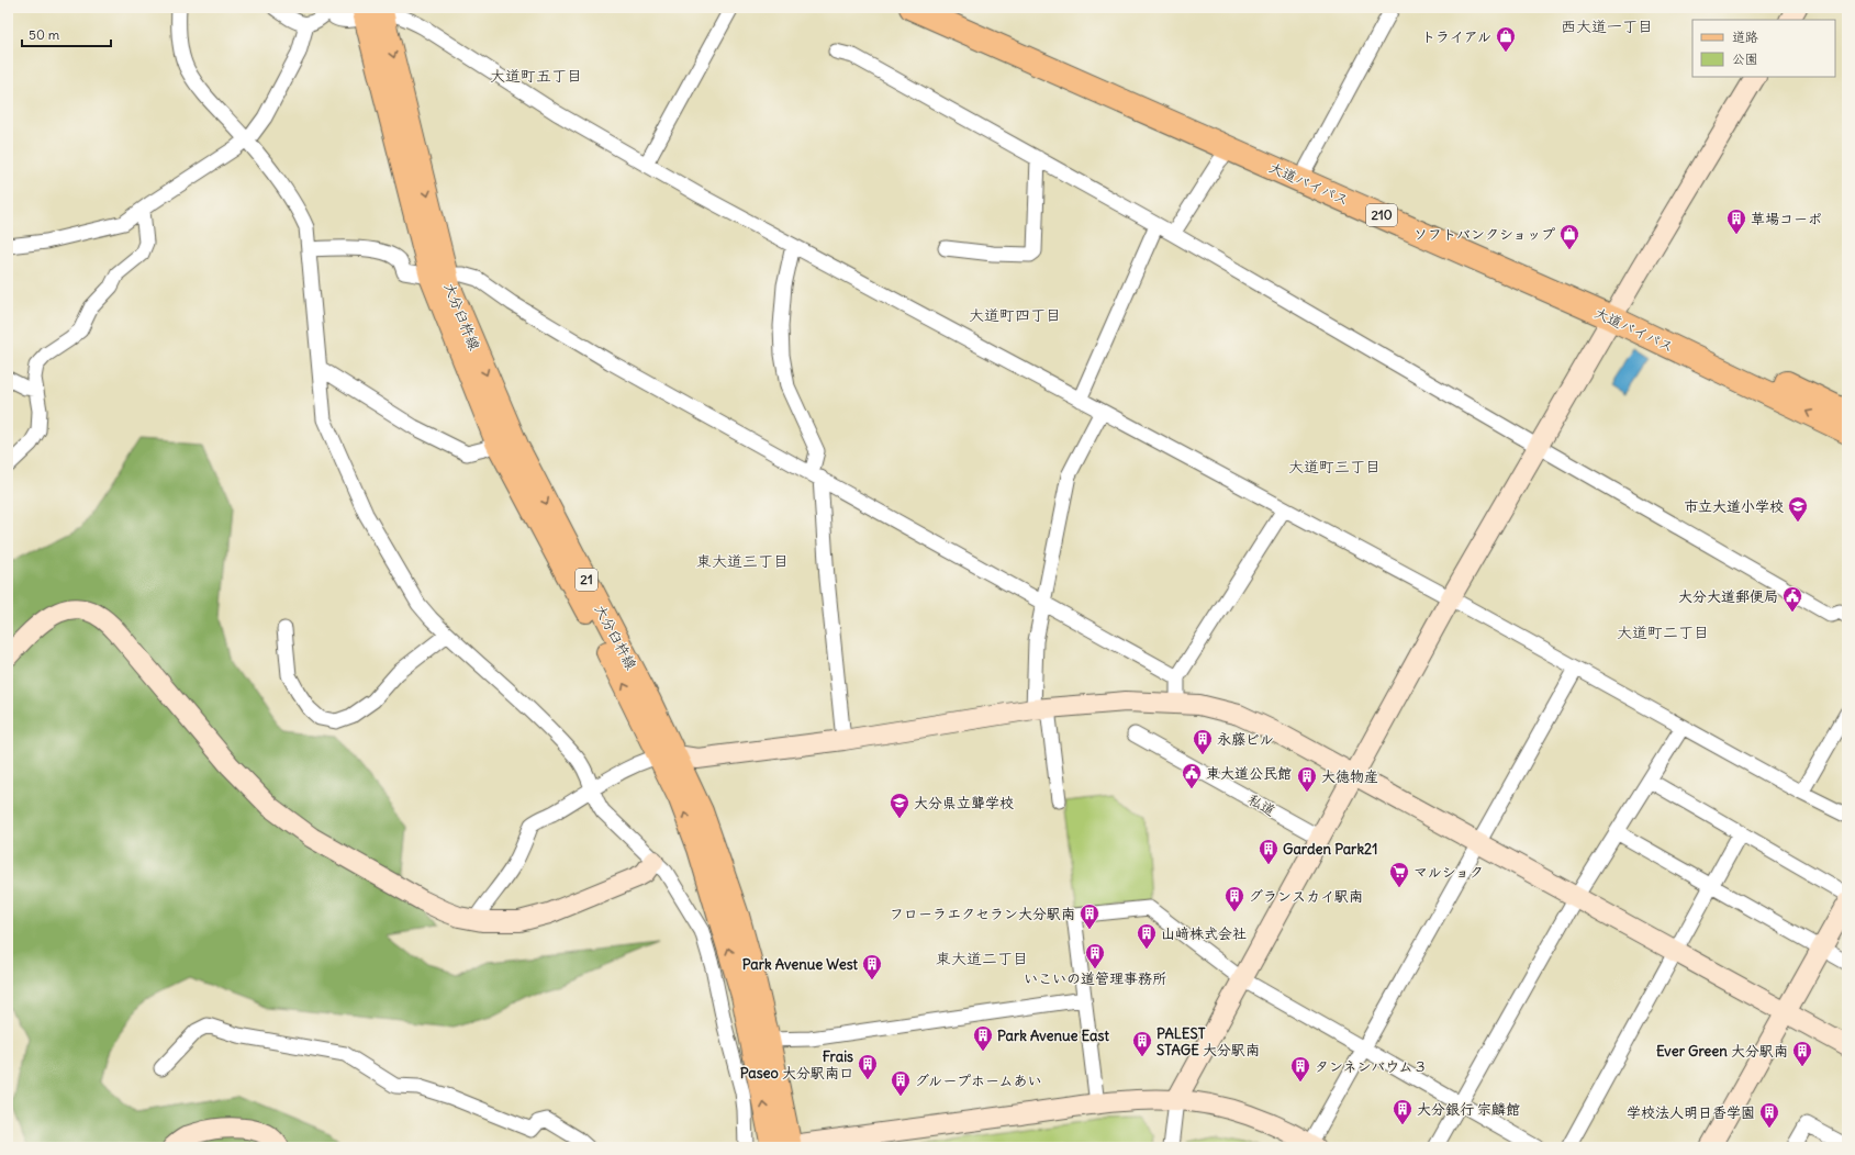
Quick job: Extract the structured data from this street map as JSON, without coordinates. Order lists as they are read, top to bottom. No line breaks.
{"streets":{"highway":["大道バイパス","210"],"main road":["大分臼杵線","21"],"street":["私道"]},"districts":["西大道一丁目","大道町五丁目","大道町四丁目","大道町三丁目","東大道三丁目","大道町二丁目","東大道二丁目"],"places":{"shop":["トライアル","ソフトバンクショップ"],"building":["草場コーポ","永藤ビル","大徳物産","Garden Park21","グランスカイ駅南","フローラエクセラン大分駅南","山﨑株式会社","いこいの道管理事務所","Park Avenue West","Park Avenue East","PALEST STAGE 大分駅南","Ever Green 大分駅南","Frais Paseo 大分駅南口","タンネンバウム３","グループホームあい","大分銀行 宗麟館","学校法人明日香学園"],"school or university":["市立大道小学校","大分県立聾学校"],"public building":["大分大道郵便局","東大道公民館"],"supermarket":["マルショク"]},"legend":["道路","公園"],"scale_bar":"50 m"}
